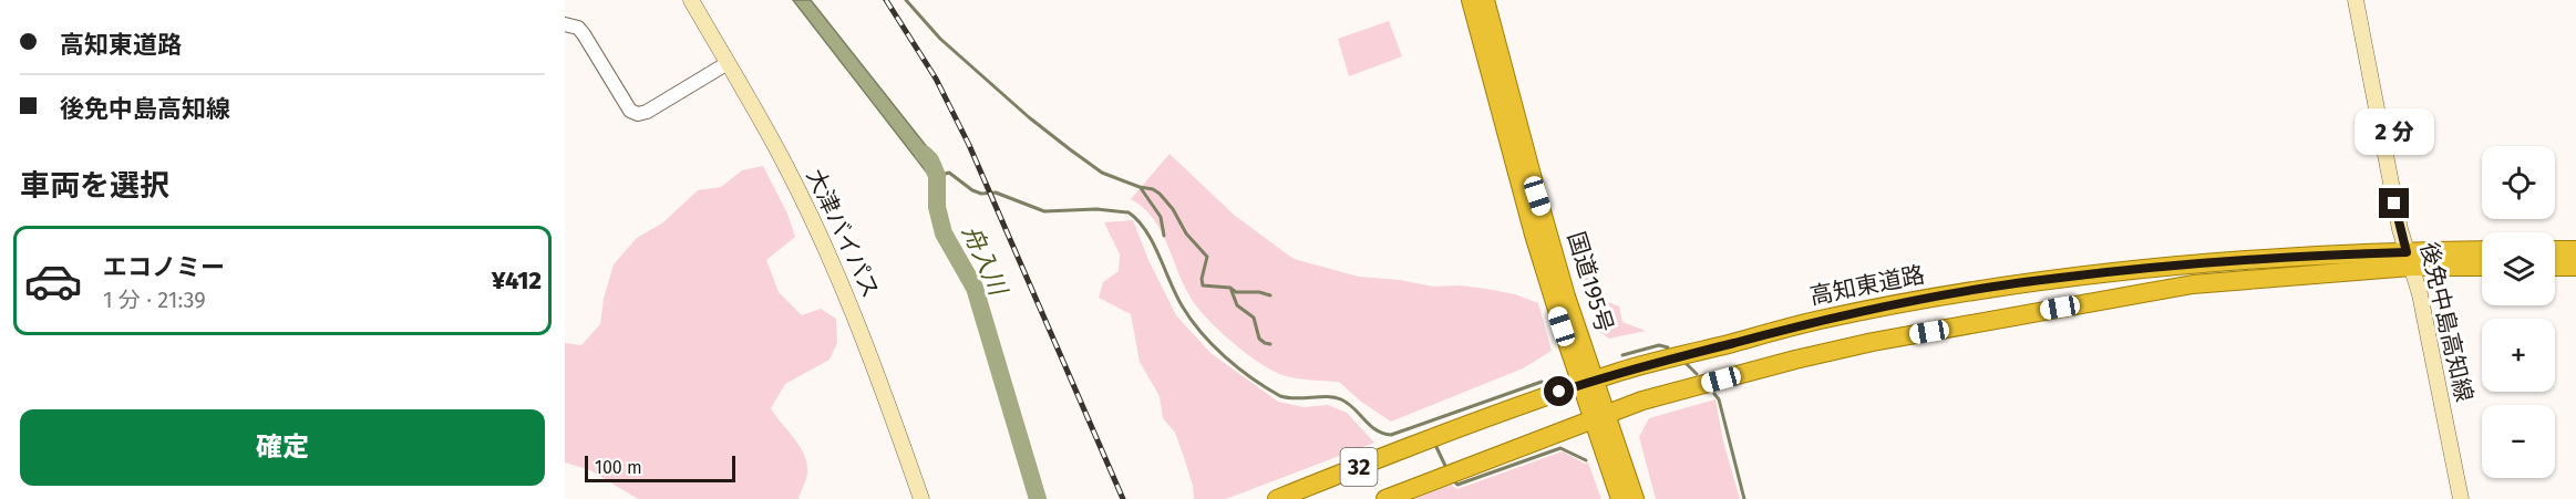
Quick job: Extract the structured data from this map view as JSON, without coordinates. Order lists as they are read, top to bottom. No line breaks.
{"streets":{"highway":["国道195号","高知東道路","32"],"main road":["大津バイパス","後免中島高知線"]},"crossings":[["国道195号","高知東道路"],["高知東道路","後免中島高知線"]],"water":["舟入川"],"scale_bar":"100 m","page":{"banner":["高知東道路","後免中島高知線"],"bubble":"2 分","heading":"車両を選択","map_buttons":["+","−"],"list":[{"name":"エコノミー","note":"1 分 · 21:39","value":"¥412"}],"buttons":"確定","scale":"100 m"}}
